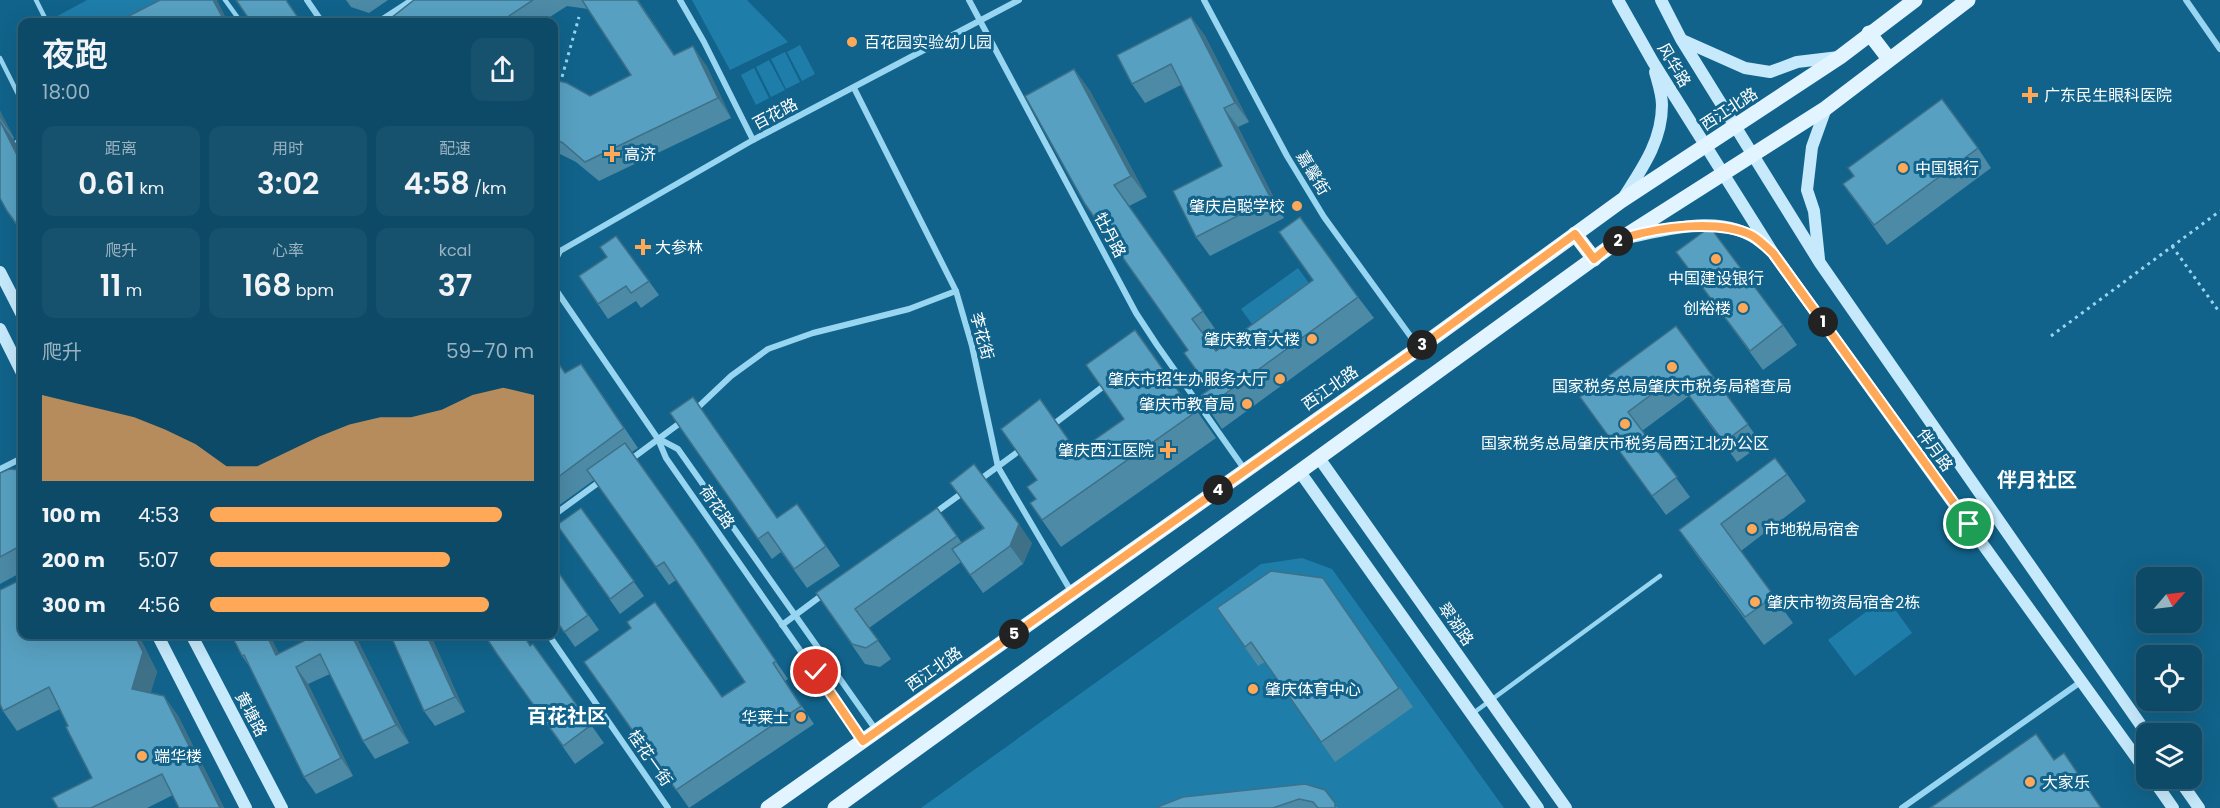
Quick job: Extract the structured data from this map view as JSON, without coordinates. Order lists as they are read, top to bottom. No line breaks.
{"streets":{"main road":["西江北路"],"street":["风华路","百花路","嘉馨街","牡丹路","李花街","伴月路","荷花路","翠湖路","黄塘路","桂花一街"]},"crossings":[["风华路","西江北路"],["风华路","伴月路"],["西江北路","嘉馨街"],["西江北路","牡丹路"],["西江北路","李花街"],["西江北路","荷花路"],["百花路","牡丹路"],["百花路","李花街"]],"districts":["伴月社区","百花社区"],"places":{"other":["百花园实验幼儿园","中国银行","肇庆启聪学校","中国建设银行","创裕楼","肇庆教育大楼","国家税务总局肇庆市税务局稽查局","肇庆市招生办服务大厅","肇庆市教育局","国家税务总局肇庆市税务局西江北办公区","市地税局宿舍","肇庆市物资局宿舍2栋","肇庆体育中心","华莱士","端华楼","大家乐"],"health":["广东民生眼科医院","高济","大参林","肇庆西江医院"]},"north":"top right","page":{"heading":["夜跑","18:00"],"stats":[["距离","0.61 km"],["用时","3:02"],["配速","4:58 /km"],["爬升","11 m"],["心率","168 bpm"],["kcal","37"]],"pins":["2","1","3","4","5"],"chart":["爬升","59–70 m"],"list":[{"name":"100 m","note":"4:53"},{"name":"200 m","note":"5:07"},{"name":"300 m","note":"4:56"}]}}
